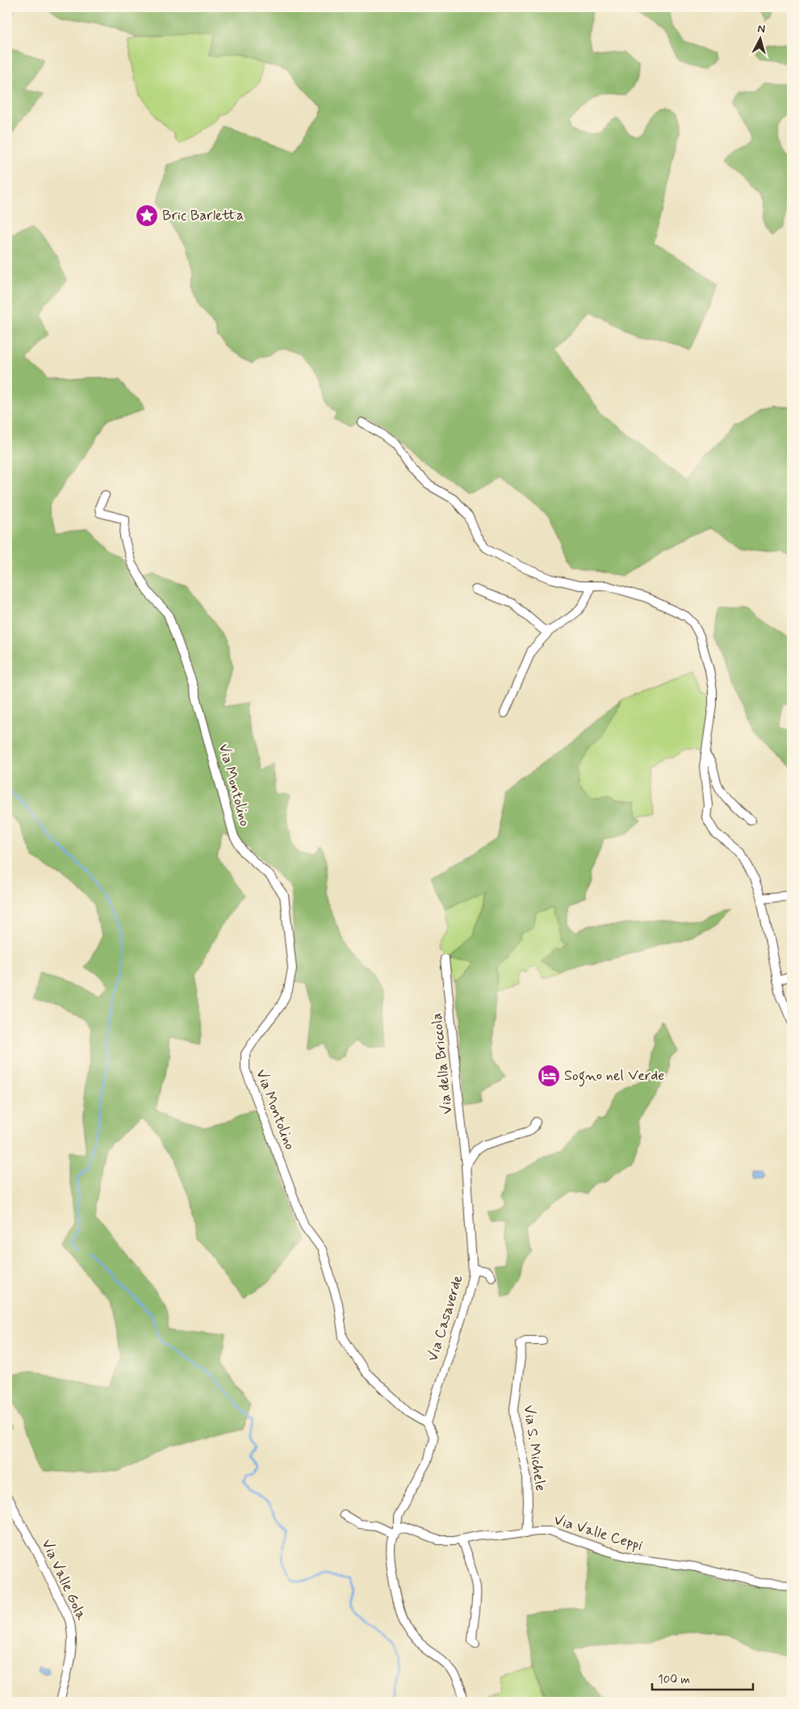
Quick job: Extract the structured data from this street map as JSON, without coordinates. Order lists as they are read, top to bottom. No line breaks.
{"streets":{"street":["Via Montolino","Via della Briccola","Via Casaverde","Via S. Michele","Via Valle Ceppi","Via Valle Gola"]},"crossings":[["Via Montolino","Via Casaverde"],["Via della Briccola","Via Casaverde"],["Via S. Michele","Via Valle Ceppi"]],"places":{"place":["Bric Barletta"],"hotel":["Sogno nel Verde"]},"scale_bar":"100 m","north":"top"}
